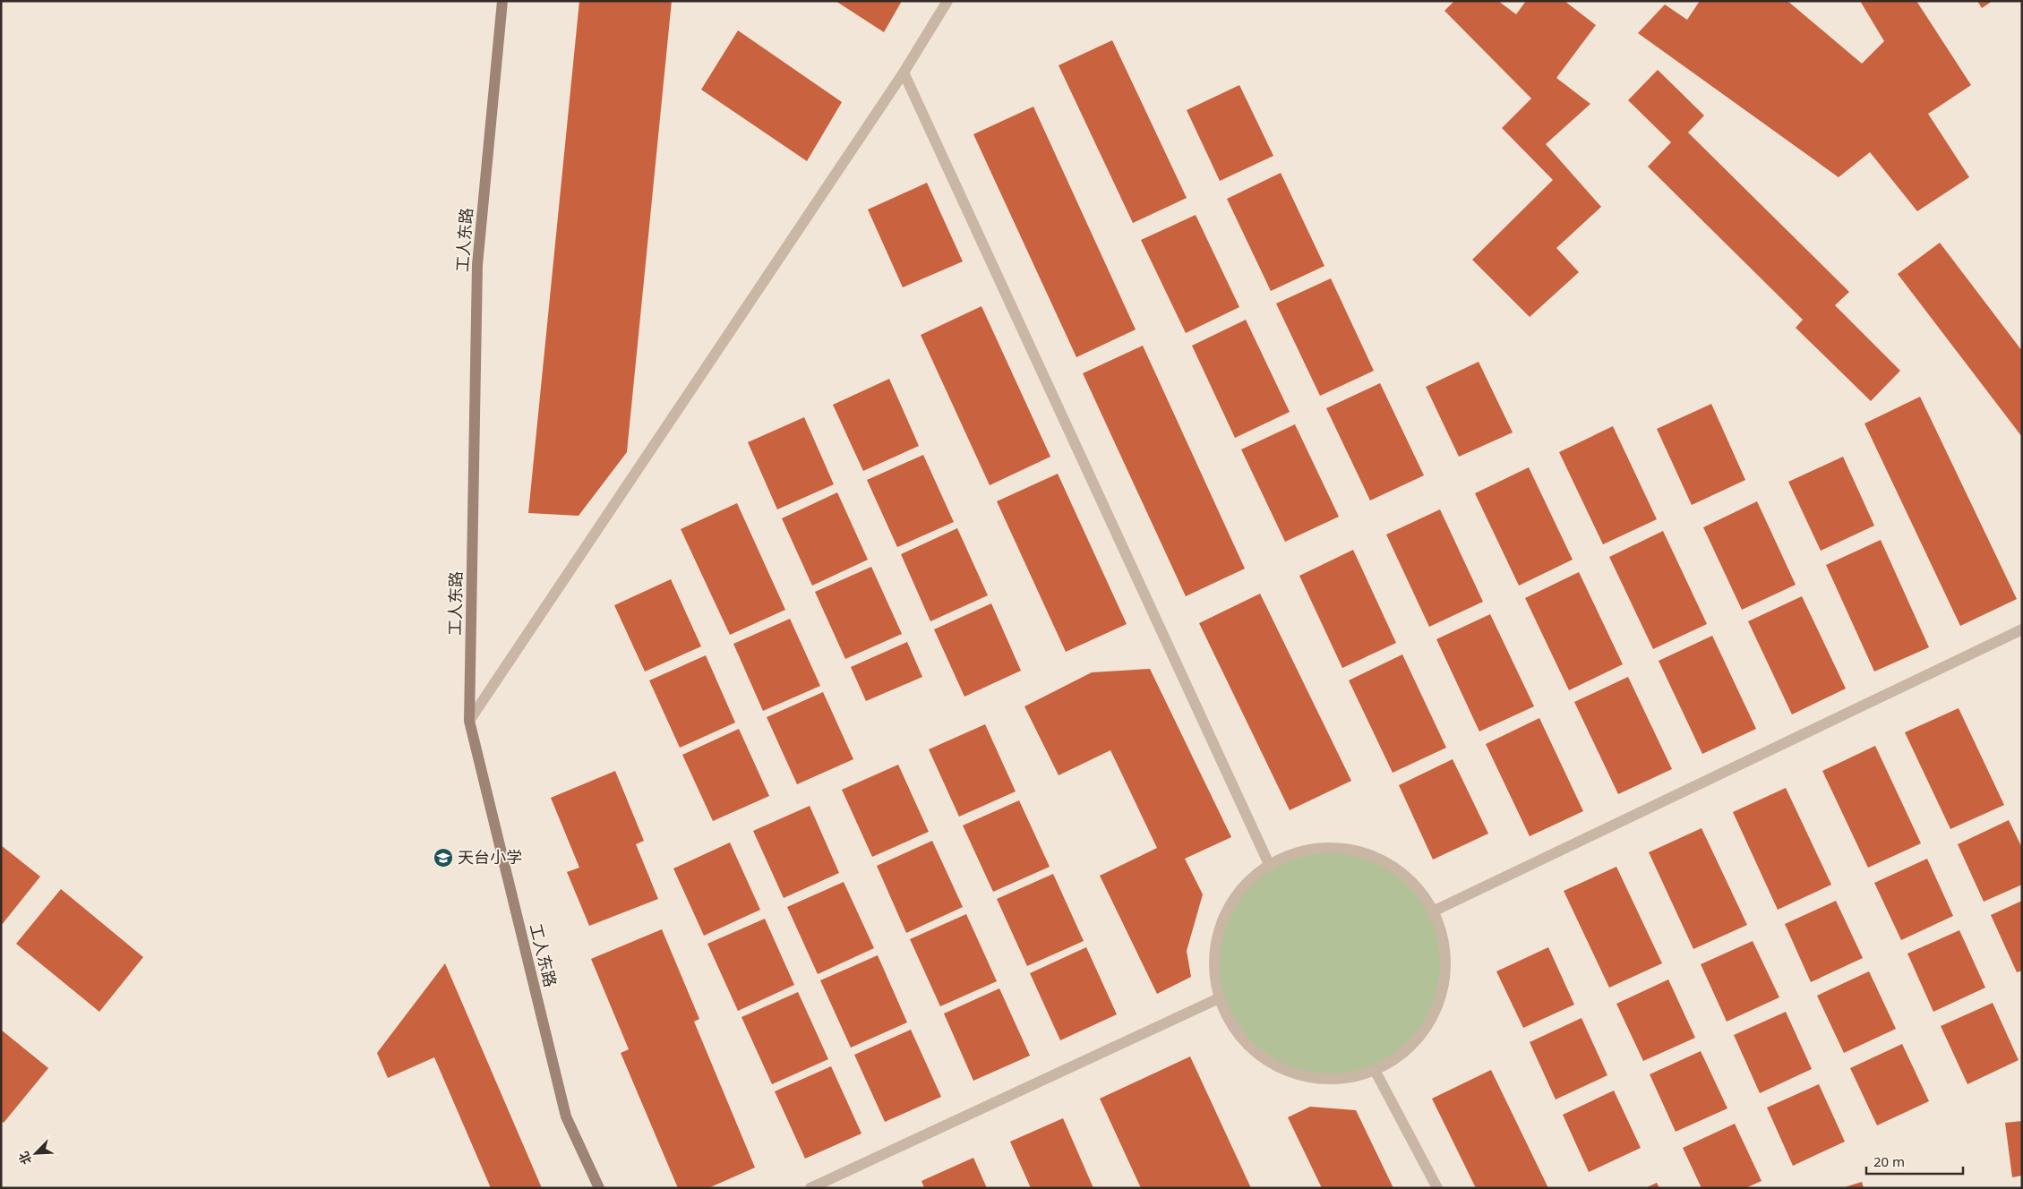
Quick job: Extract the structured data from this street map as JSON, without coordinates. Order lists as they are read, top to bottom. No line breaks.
{"streets":{"main road":["工人东路"]},"places":{"school or university":["天台小学"]},"scale_bar":"20 m","north":"bottom left"}
